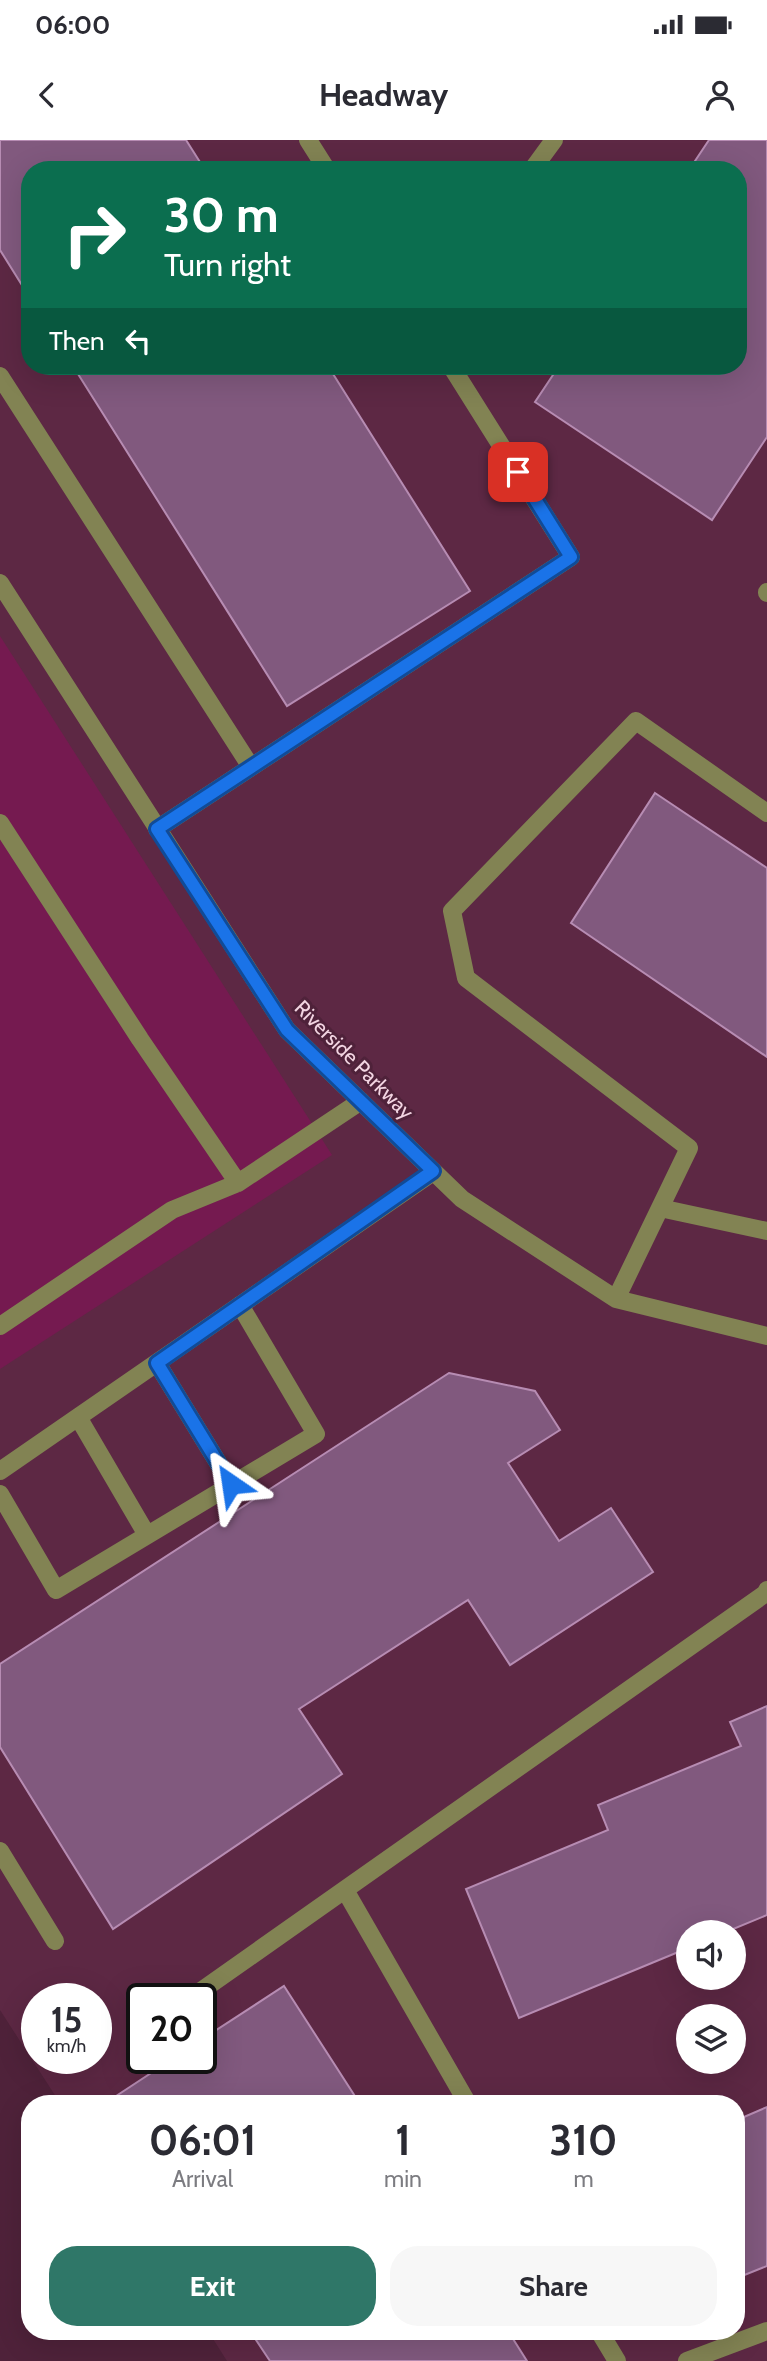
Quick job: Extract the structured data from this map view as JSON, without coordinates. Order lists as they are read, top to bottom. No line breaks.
{"streets":{"street":["Riverside Parkway"]},"page":{"status":"06:00","header":"Headway","turn":["30 m","Turn right"],"then":"Then","speed":"15 km/h","limit":"20","eta":["06:01","Arrival","1","min","310","m"],"buttons":["Exit","Share"]}}
